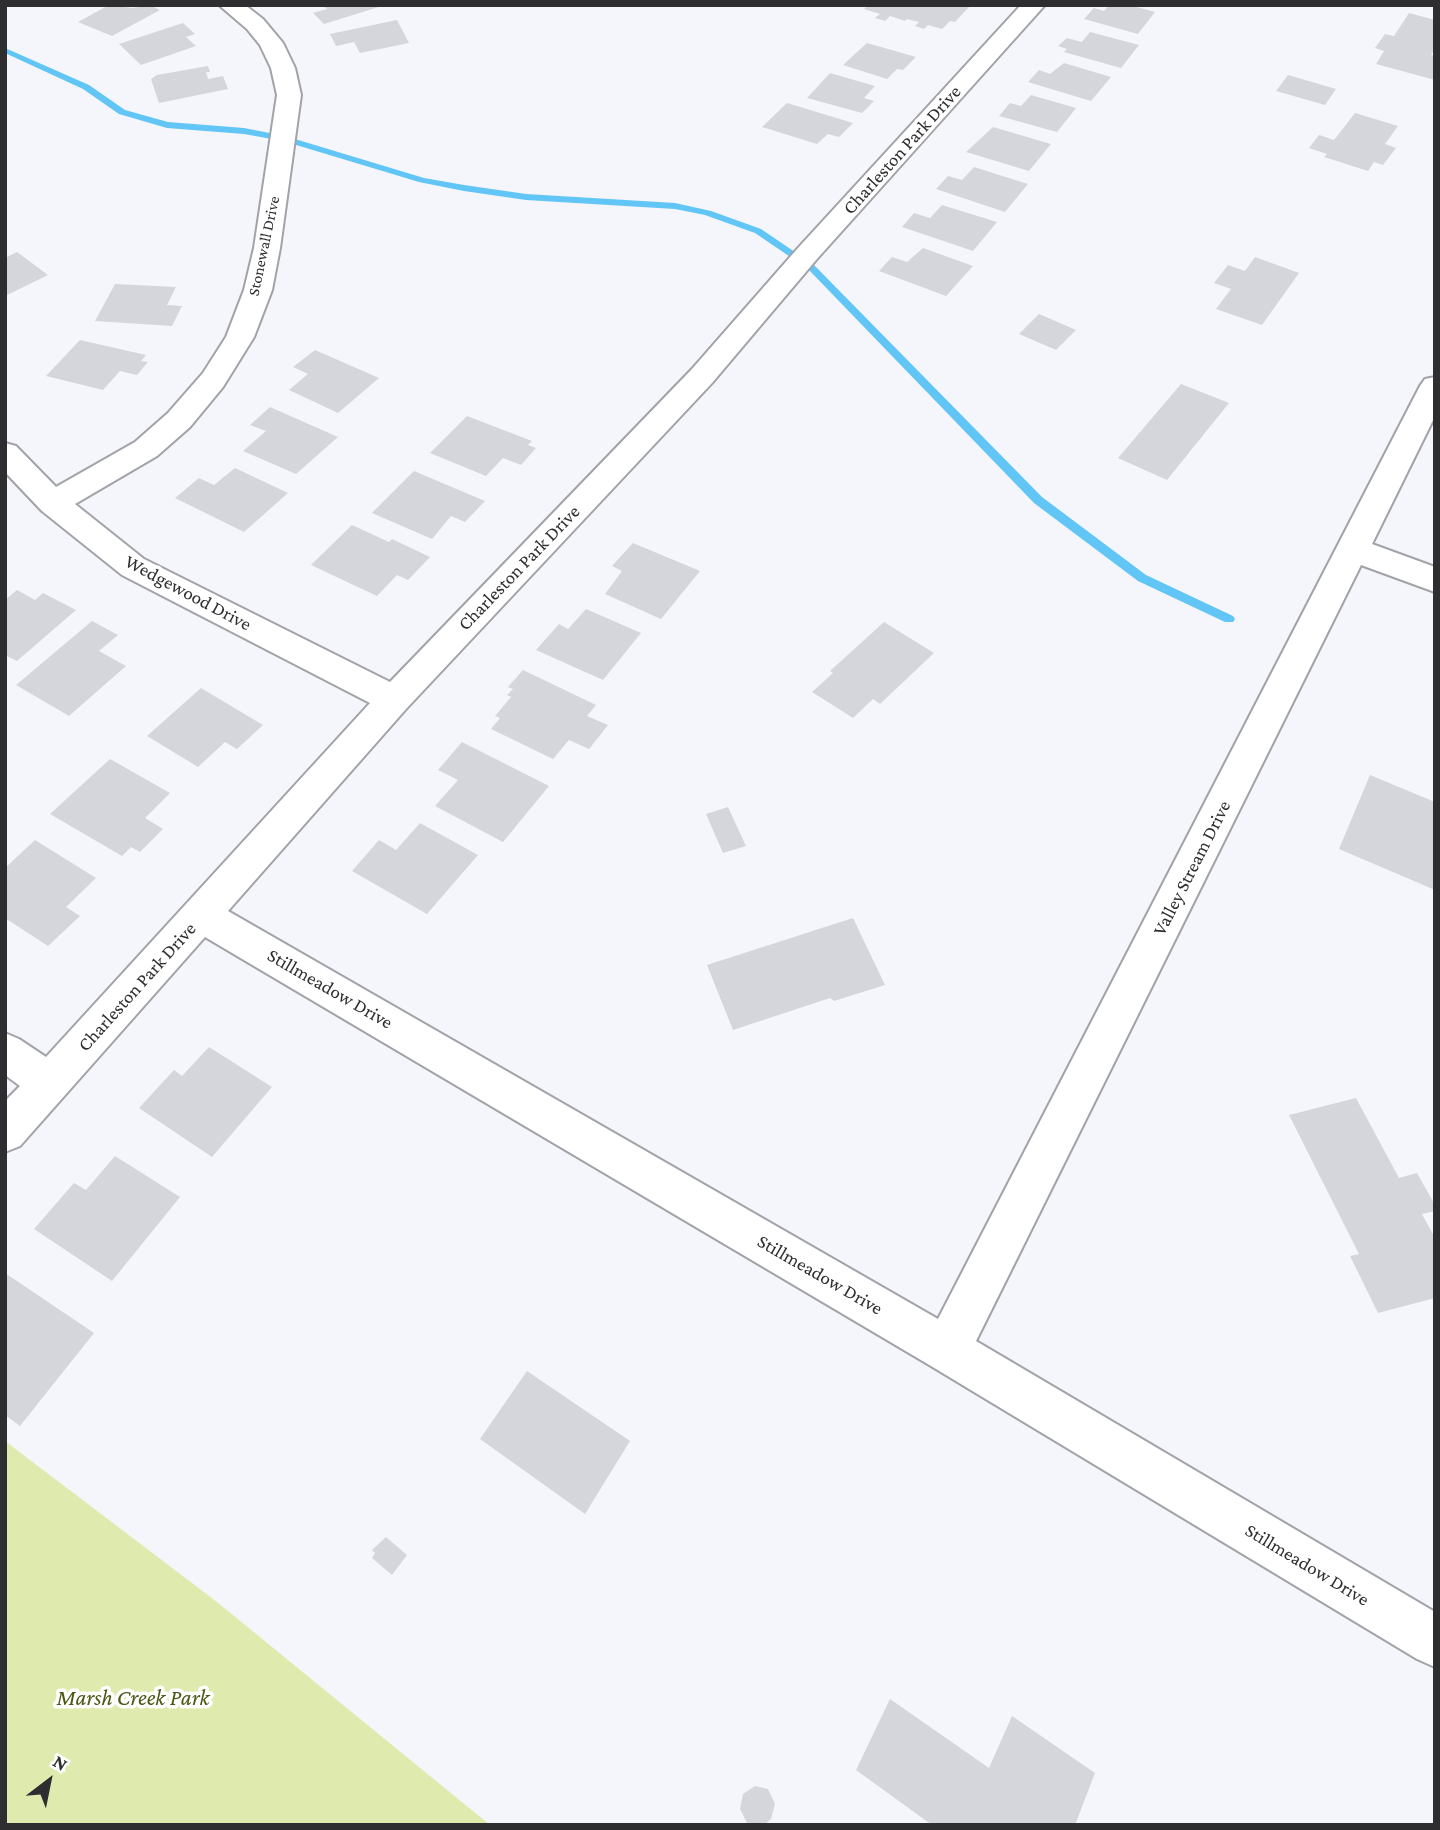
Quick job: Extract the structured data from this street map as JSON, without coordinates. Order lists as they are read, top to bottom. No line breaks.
{"streets":{"street":["Charleston Park Drive","Stonewall Drive","Wedgewood Drive","Valley Stream Drive","Stillmeadow Drive"]},"crossings":[["Charleston Park Drive","Wedgewood Drive"],["Charleston Park Drive","Stillmeadow Drive"],["Stonewall Drive","Wedgewood Drive"],["Valley Stream Drive","Stillmeadow Drive"]],"parks":["Marsh Creek Park"],"north":"top right"}
